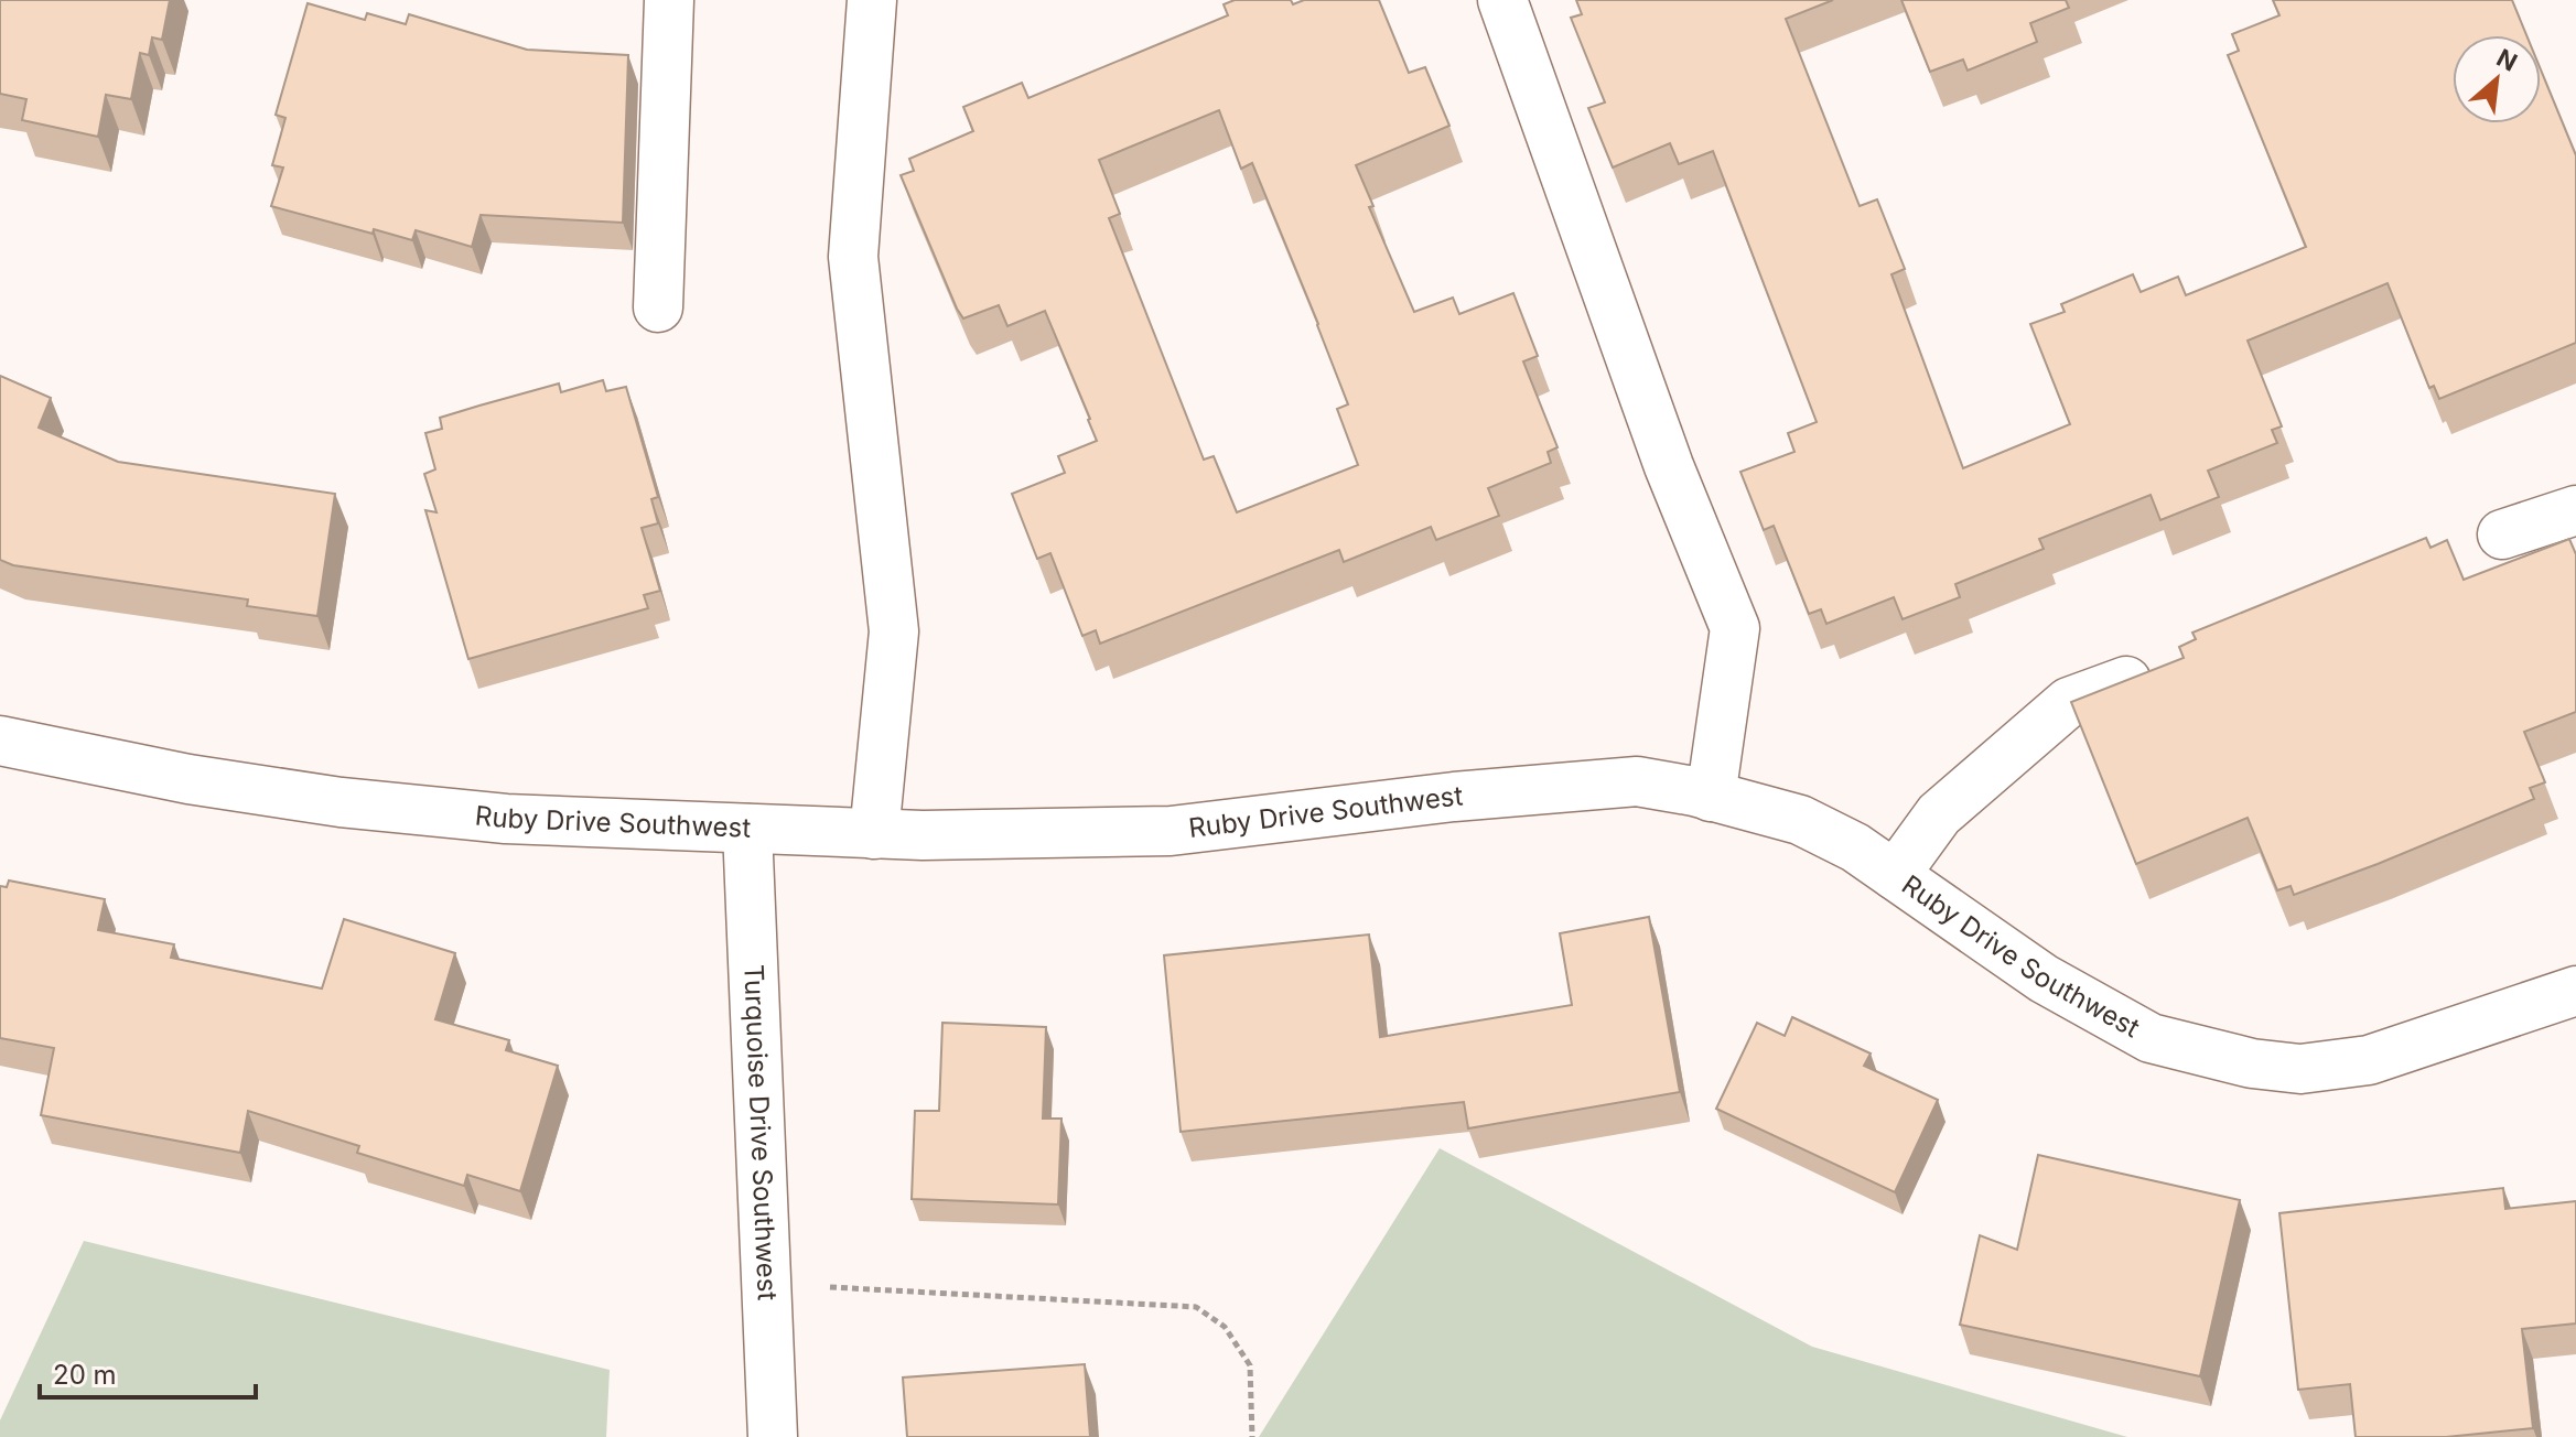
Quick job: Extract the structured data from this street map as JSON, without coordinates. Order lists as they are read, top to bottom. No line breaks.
{"streets":{"street":["Ruby Drive Southwest","Turquoise Drive Southwest"]},"crossings":[["Ruby Drive Southwest","Turquoise Drive Southwest"]],"scale_bar":"20 m","north":"top right"}
